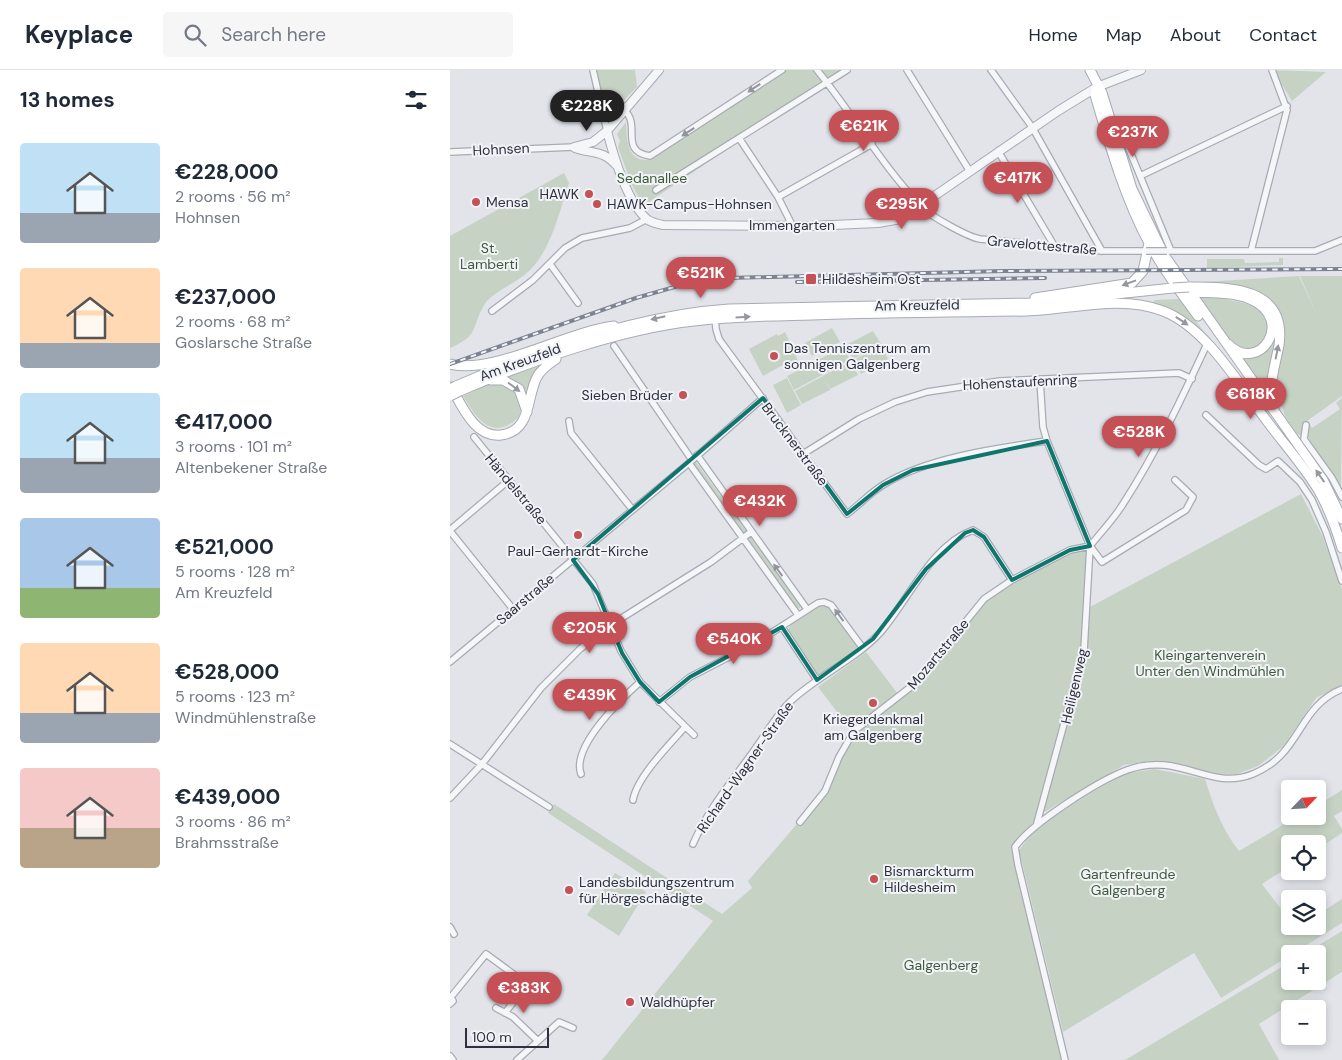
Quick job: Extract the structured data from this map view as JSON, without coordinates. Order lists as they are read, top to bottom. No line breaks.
{"streets":{"main road":["Am Kreuzfeld"],"street":["Hohnsen","Immengarten","Gravelottestraße","Hohenstaufenring","Brucknerstraße","Händelstraße","Saarstraße","Mozartstraße","Heiligenweg","Richard-Wagner-Straße"]},"crossings":[["Immengarten","Gravelottestraße"],["Hohenstaufenring","Brucknerstraße"],["Brucknerstraße","Saarstraße"],["Händelstraße","Saarstraße"],["Mozartstraße","Heiligenweg"],["Mozartstraße","Richard-Wagner-Straße"]],"parks":["Sedanallee","St. Lamberti","Kleingartenverein Unter den Windmühlen","Gartenfreunde Galgenberg","Galgenberg"],"places":{"other":["HAWK","Mensa","HAWK-Campus-Hohnsen","Das Tenniszentrum am sonnigen Galgenberg","Sieben Brüder","Paul-Gerhardt-Kirche","Kriegerdenkmal am Galgenberg","Bismarckturm Hildesheim","Landesbildungszentrum für Hörgeschädigte","Waldhüpfer"],"transit":["Hildesheim Ost"]},"scale_bar":"100 m","north":"top right","page":{"header":"Keyplace","search":"Search here","nav":["Home","Map","About","Contact"],"heading":"13 homes","price":["€228K","€621K","€237K","€417K","€295K","€521K","€618K","€528K","€432K","€205K","€540K","€439K","€383K"],"list":[{"name":"€228,000","note":"2 rooms · 56 m² · Hohnsen"},{"name":"€237,000","note":"2 rooms · 68 m² · Goslarsche Straße"},{"name":"€417,000","note":"3 rooms · 101 m² · Altenbekener Straße"},{"name":"€521,000","note":"5 rooms · 128 m² · Am Kreuzfeld"},{"name":"€528,000","note":"5 rooms · 123 m² · Windmühlenstraße"},{"name":"€439,000","note":"3 rooms · 86 m² · Brahmsstraße"}],"map_buttons":["+","−"],"scale":"100 m"}}
